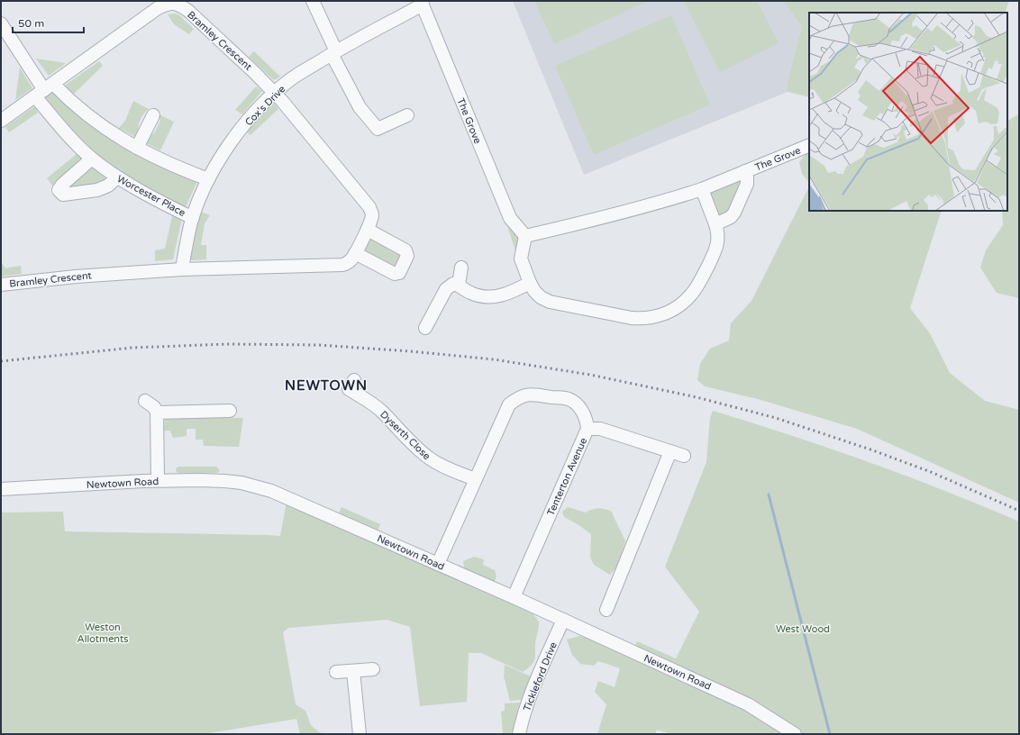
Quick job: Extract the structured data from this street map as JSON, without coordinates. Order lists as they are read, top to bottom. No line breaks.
{"streets":{"street":["Bramley Crescent","Cox's Drive","The Grove","Worcester Place","Dyserth Close","Tenterton Avenue","Newtown Road","Tickleford Drive"]},"crossings":[["Bramley Crescent","Cox's Drive"],["Bramley Crescent","Worcester Place"],["Cox's Drive","The Grove"],["Cox's Drive","Worcester Place"],["Dyserth Close","Tenterton Avenue"],["Tenterton Avenue","Newtown Road"],["Newtown Road","Tickleford Drive"]],"districts":["NEWTOWN"],"parks":["Weston Allotments","West Wood"],"scale_bar":"50 m"}
